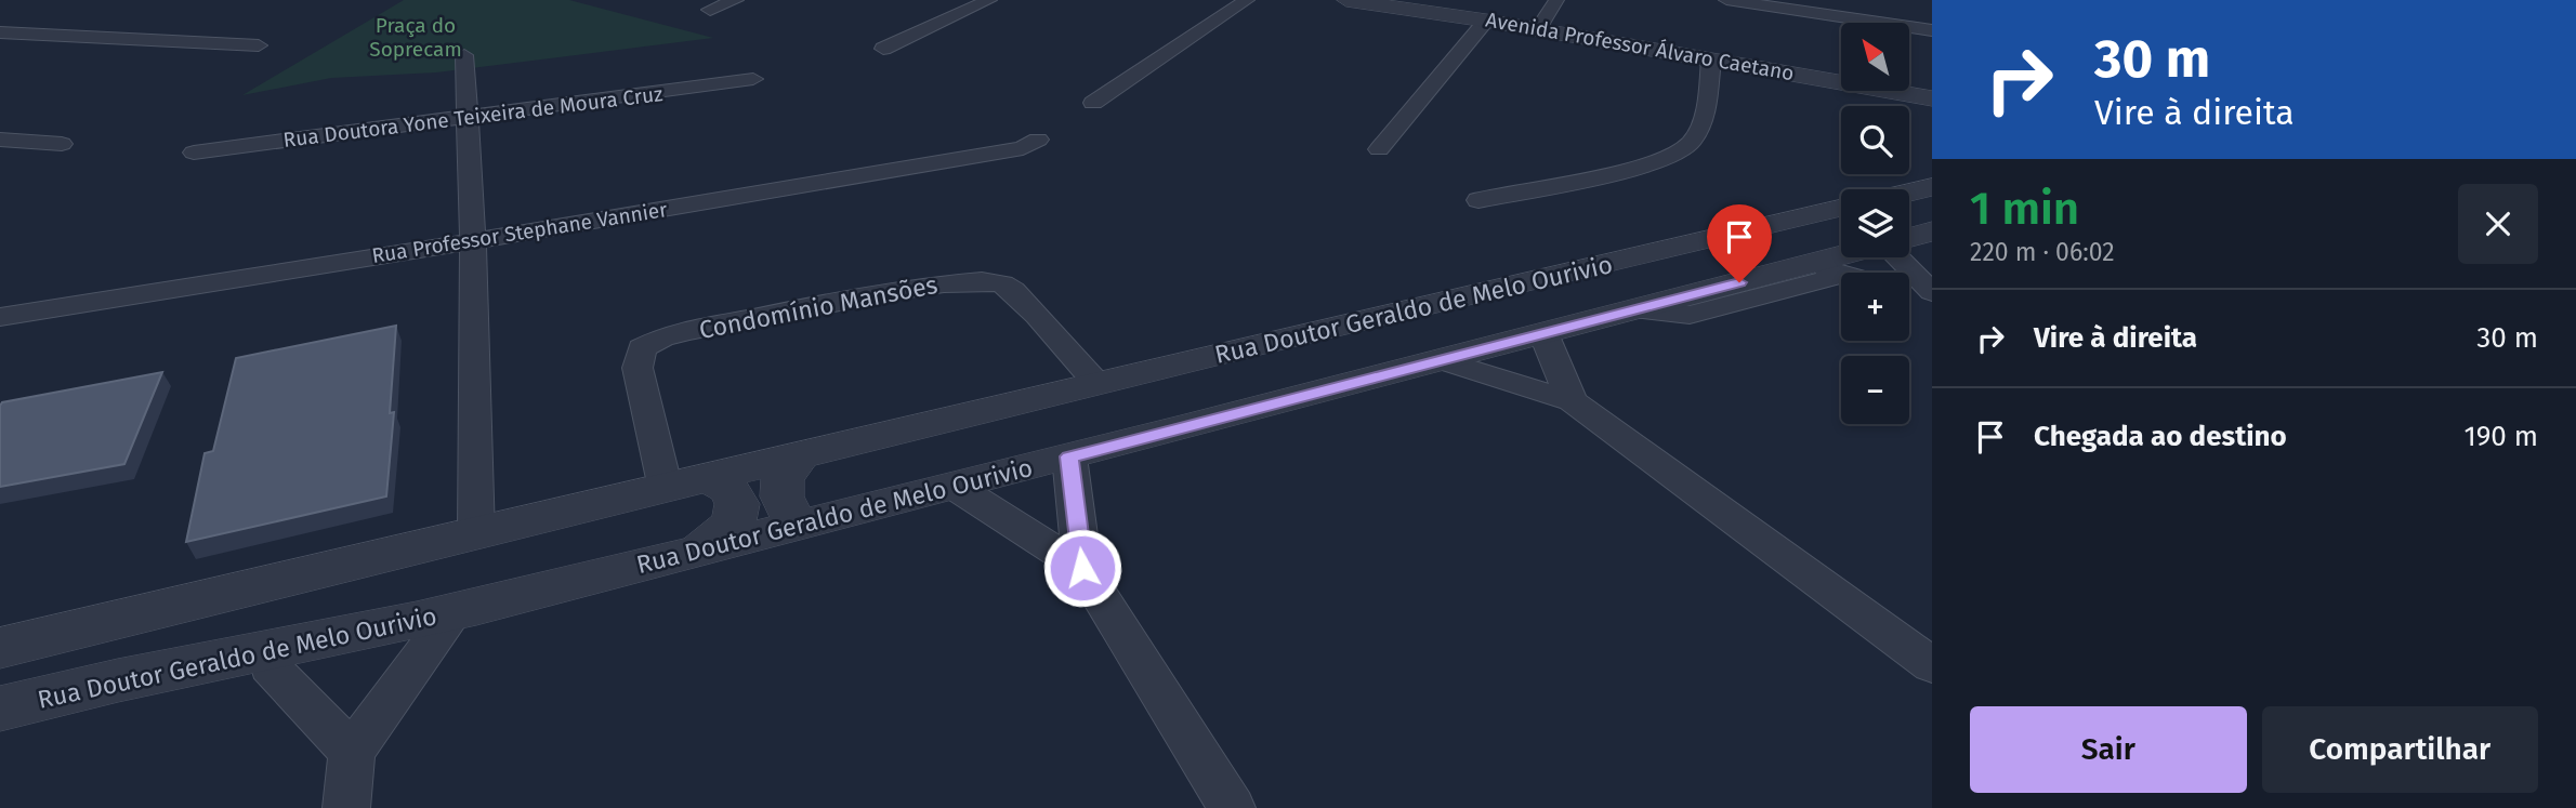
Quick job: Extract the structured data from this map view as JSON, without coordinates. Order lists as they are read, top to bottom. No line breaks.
{"streets":{"street":["Avenida Professor Álvaro Caetano","Rua Doutora Yone Teixeira de Moura Cruz","Rua Professor Stephane Vannier","Condomínio Mansões","Rua Doutor Geraldo de Melo Ourivio"]},"crossings":[["Condomínio Mansões","Rua Doutor Geraldo de Melo Ourivio"]],"parks":["Praça do Soprecam"],"north":"top left","page":{"turn":["30 m","Vire à direita"],"map_buttons":["+","−"],"heading":["1 min","220 m · 06:02"],"list":[{"name":"Vire à direita","value":"30 m"},{"name":"Chegada ao destino","value":"190 m"}],"buttons":["Sair","Compartilhar"]}}
